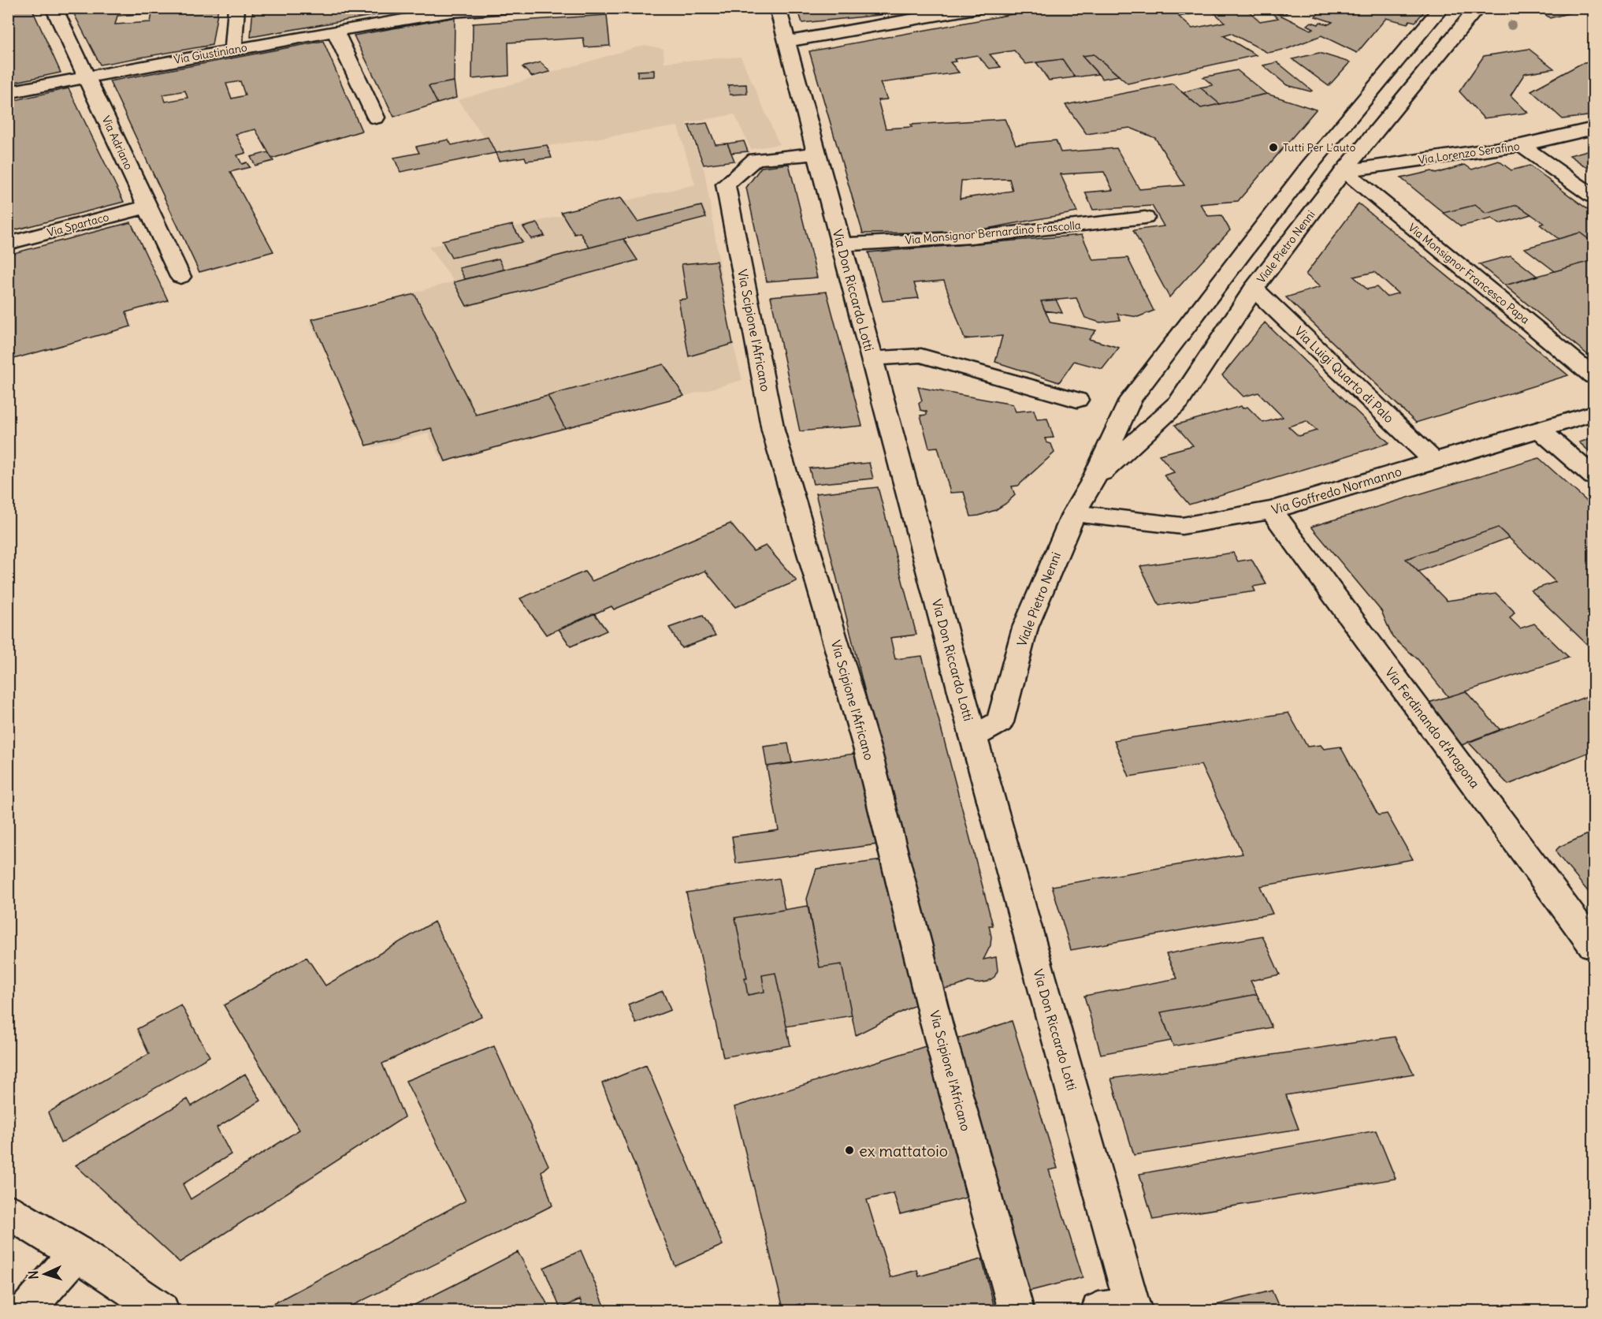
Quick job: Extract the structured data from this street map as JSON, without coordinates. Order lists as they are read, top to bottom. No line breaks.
{"streets":{"street":["Via Giustiniano","Via Adriano","Via Lorenzo Serafino","Via Spartaco","Via Monsignor Bernardino Frascolla","Viale Pietro Nenni","Via Monsignor Francesco Papa","Via Don Riccardo Lotti","Via Scipione l'Africano","Via Luigi Quarto di Palo","Via Goffredo Normanno","Via Ferdinando d'Aragona"]},"crossings":[["Via Giustiniano","Via Adriano"],["Via Adriano","Via Spartaco"],["Via Lorenzo Serafino","Viale Pietro Nenni"],["Via Lorenzo Serafino","Via Monsignor Francesco Papa"],["Via Monsignor Bernardino Frascolla","Via Don Riccardo Lotti"],["Viale Pietro Nenni","Via Monsignor Francesco Papa"],["Viale Pietro Nenni","Via Don Riccardo Lotti"],["Viale Pietro Nenni","Via Luigi Quarto di Palo"],["Viale Pietro Nenni","Via Goffredo Normanno"],["Via Don Riccardo Lotti","Via Scipione l'Africano"],["Via Luigi Quarto di Palo","Via Goffredo Normanno"],["Via Goffredo Normanno","Via Ferdinando d'Aragona"]],"places":["Tutti Per L'auto","ex mattatoio"],"north":"left"}
